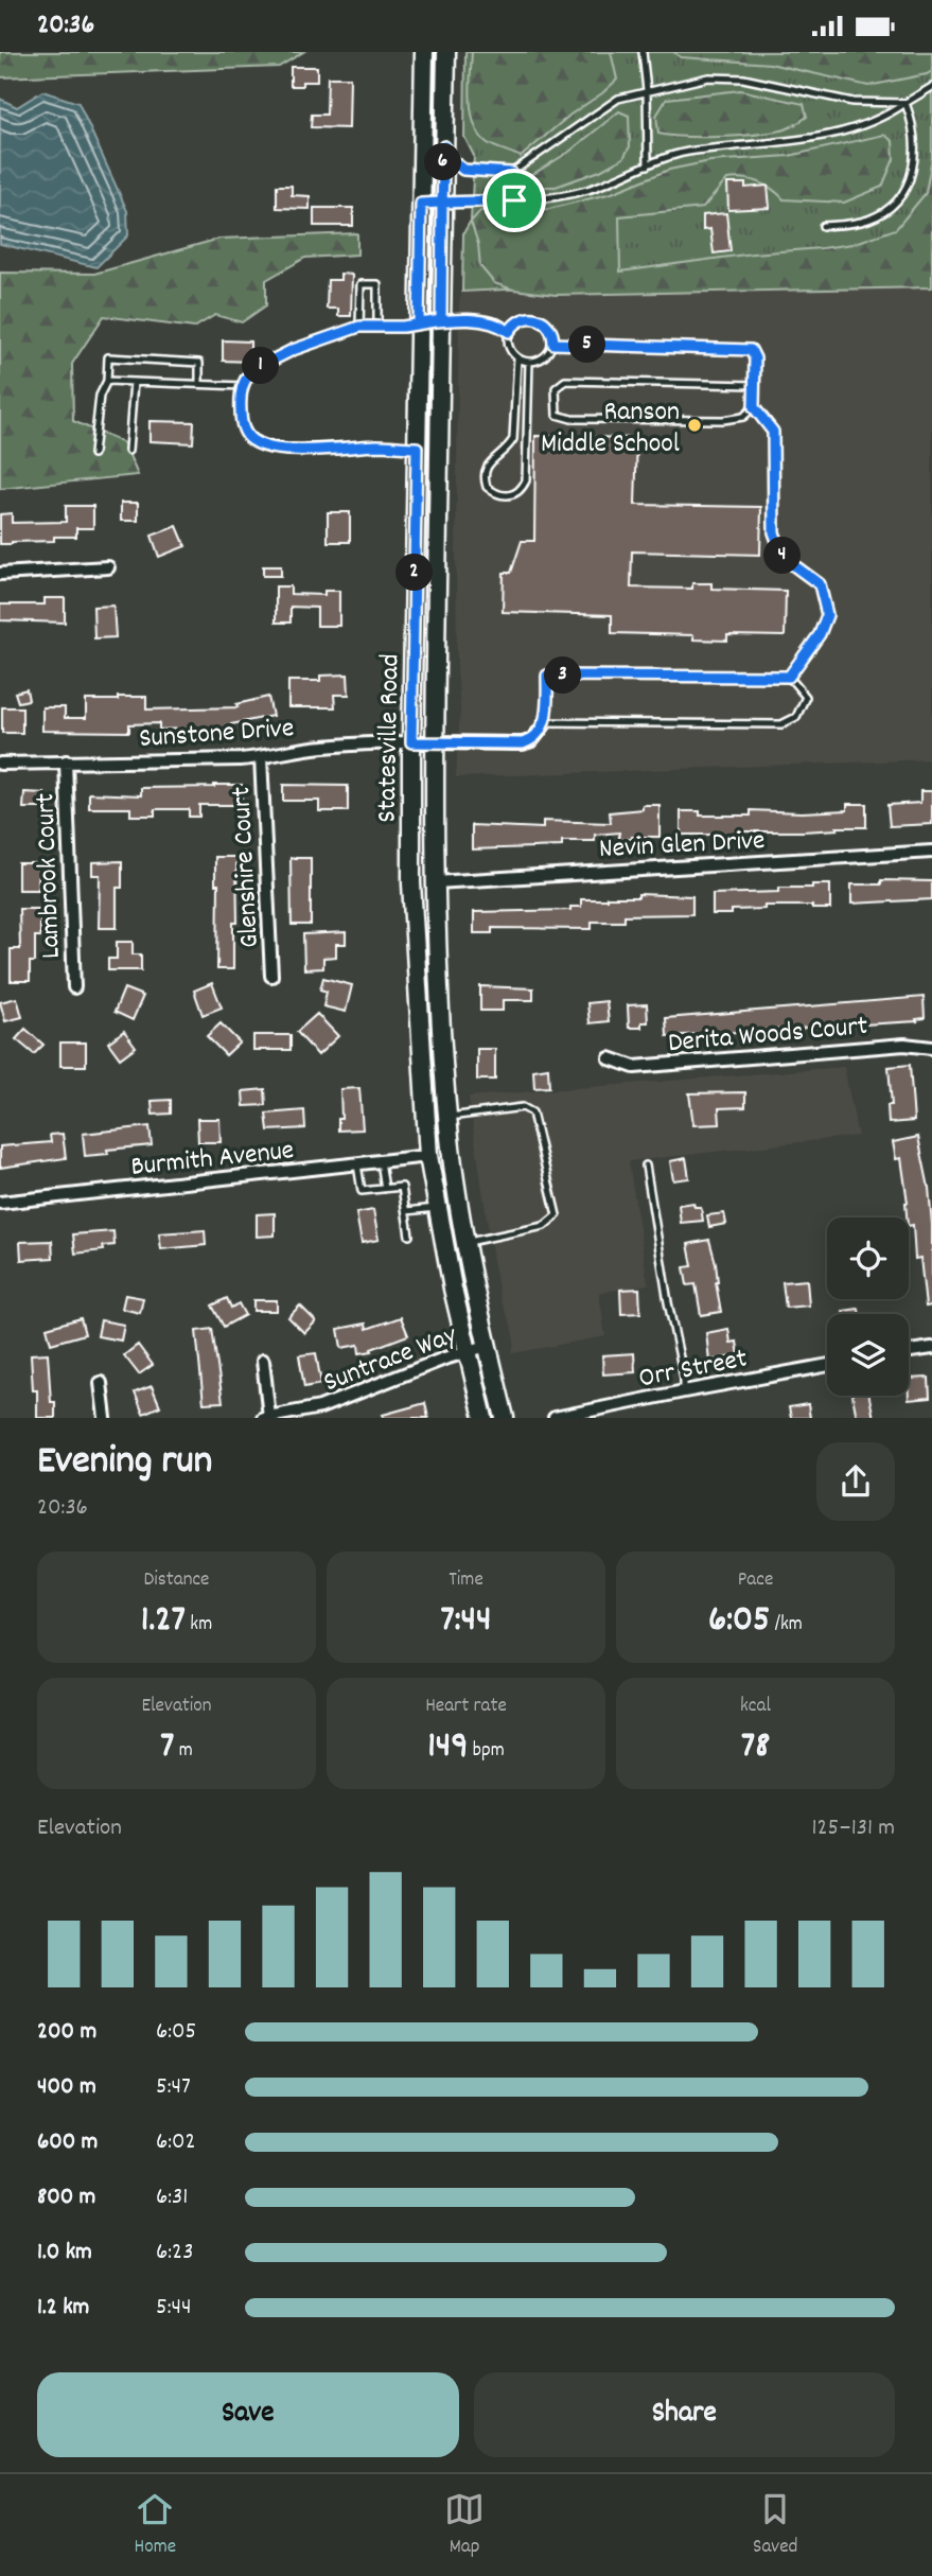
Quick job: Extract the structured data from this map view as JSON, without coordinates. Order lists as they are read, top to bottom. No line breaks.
{"streets":{"main road":["Statesville Road"],"street":["Sunstone Drive","Nevin Glen Drive","Glenshire Court","Lambrook Court","Derita Woods Court","Burmith Avenue","Suntrace Way","Orr Street"]},"crossings":[["Sunstone Drive","Statesville Road"],["Sunstone Drive","Glenshire Court"],["Sunstone Drive","Lambrook Court"],["Statesville Road","Nevin Glen Drive"],["Statesville Road","Burmith Avenue"],["Statesville Road","Suntrace Way"]],"places":["Ranson Middle School"],"page":{"status":"20:36","pins":["6","5","1","4","2","3"],"heading":["Evening run","20:36"],"stats":[["Distance","1.27 km"],["Time","7:44"],["Pace","6:05 /km"],["Elevation","7 m"],["Heart rate","149 bpm"],["kcal","78"]],"chart":["Elevation","125–131 m"],"list":[{"name":"200 m","note":"6:05"},{"name":"400 m","note":"5:47"},{"name":"600 m","note":"6:02"},{"name":"800 m","note":"6:31"},{"name":"1.0 km","note":"6:23"},{"name":"1.2 km","note":"5:44"}],"buttons":["Save","Share"],"tabs":["Home","Map","Saved"]}}
